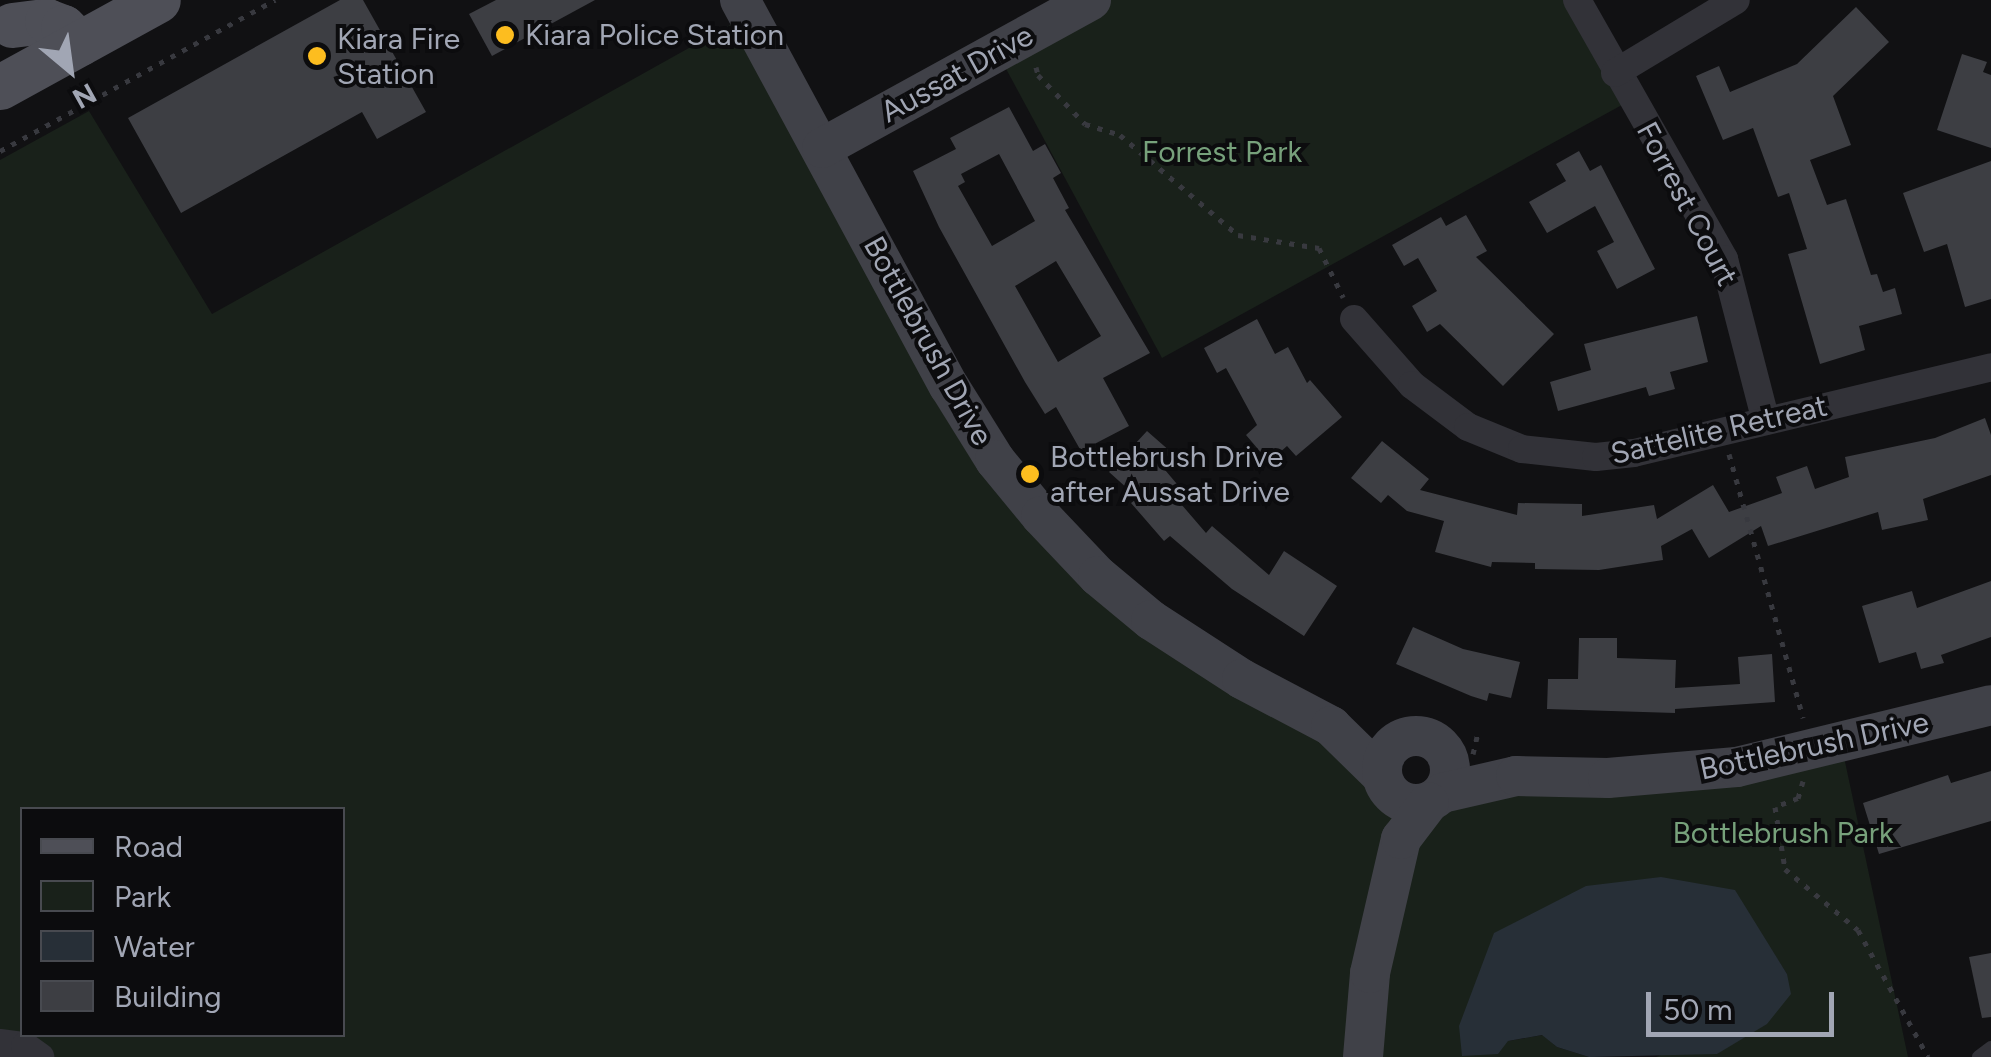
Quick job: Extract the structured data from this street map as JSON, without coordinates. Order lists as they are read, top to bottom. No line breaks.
{"streets":{"street":["Aussat Drive","Forrest Court","Bottlebrush Drive","Sattelite Retreat"]},"crossings":[["Aussat Drive","Bottlebrush Drive"],["Forrest Court","Sattelite Retreat"]],"parks":["Forrest Park","Bottlebrush Park"],"places":["Kiara Police Station","Kiara Fire Station","Bottlebrush Drive after Aussat Drive"],"legend":["Road","Park","Water","Building"],"scale_bar":"50 m","north":"bottom right"}
